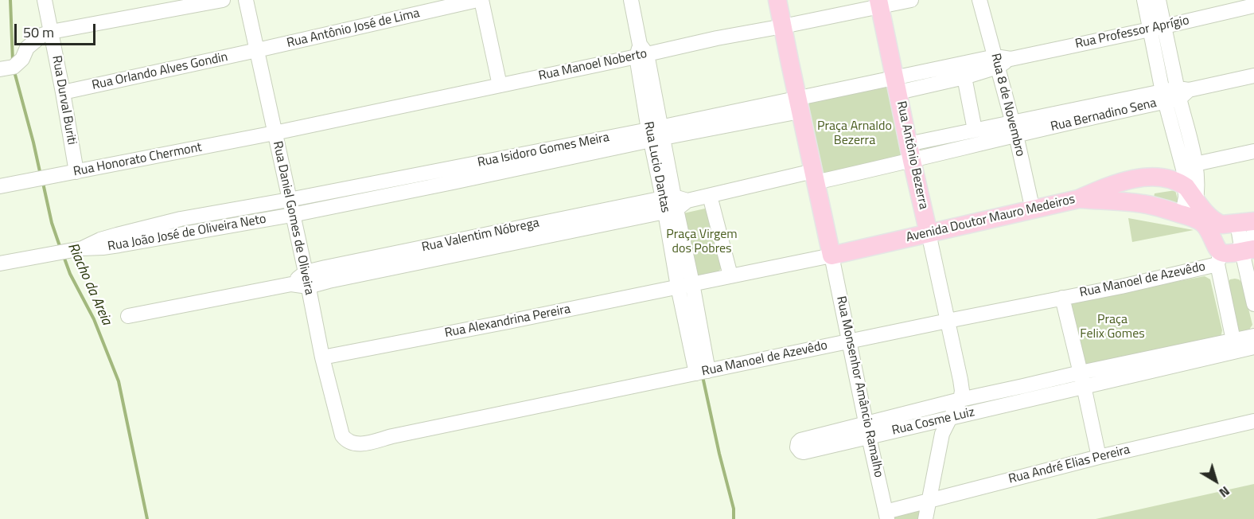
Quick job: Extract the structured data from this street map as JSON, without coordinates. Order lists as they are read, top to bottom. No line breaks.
{"streets":{"main road":["Rua Antônio Bezerra","Avenida Doutor Mauro Medeiros"],"street":["Rua Antônio José de Lima","Rua Professor Aprígio","Rua Manoel Noberto","Rua Orlando Alves Gondin","Rua Durval Buriti","Rua 8 de Novembro","Rua Bernadino Sena","Rua Isidoro Gomes Meira","Rua Honorato Chermont","Rua Lucio Dantas","Rua Daniel Gomes de Oliveira","Rua João José de Oliveira Neto","Rua Valentim Nóbrega","Rua Manoel de Azevêdo","Rua Alexandrina Pereira","Rua Monsenhor Amâncio Ramalho","Rua Cosme Luiz","Rua André Elias Pereira"]},"crossings":[["Rua Antônio José de Lima","Rua Orlando Alves Gondin"],["Rua Antônio José de Lima","Rua Daniel Gomes de Oliveira"],["Rua Professor Aprígio","Rua 8 de Novembro"],["Rua Professor Aprígio","Rua Isidoro Gomes Meira"],["Rua Professor Aprígio","Rua Antônio Bezerra"],["Rua Manoel Noberto","Rua Antônio Bezerra"],["Rua Manoel Noberto","Rua Honorato Chermont"],["Rua Manoel Noberto","Rua Lucio Dantas"],["Rua Manoel Noberto","Rua Daniel Gomes de Oliveira"],["Rua Orlando Alves Gondin","Rua Durval Buriti"],["Rua Orlando Alves Gondin","Rua Daniel Gomes de Oliveira"],["Rua Durval Buriti","Rua Honorato Chermont"],["Rua 8 de Novembro","Rua Bernadino Sena"],["Rua 8 de Novembro","Avenida Doutor Mauro Medeiros"],["Rua Isidoro Gomes Meira","Rua Antônio Bezerra"],["Rua Isidoro Gomes Meira","Rua Lucio Dantas"],["Rua Isidoro Gomes Meira","Rua Daniel Gomes de Oliveira"],["Rua Isidoro Gomes Meira","Rua João José de Oliveira Neto"],["Rua Antônio Bezerra","Avenida Doutor Mauro Medeiros"],["Rua Antônio Bezerra","Rua Valentim Nóbrega"],["Rua Honorato Chermont","Rua Daniel Gomes de Oliveira"],["Rua Lucio Dantas","Rua Valentim Nóbrega"],["Rua Lucio Dantas","Rua Manoel de Azevêdo"],["Rua Lucio Dantas","Rua Alexandrina Pereira"],["Rua Daniel Gomes de Oliveira","Rua João José de Oliveira Neto"],["Rua Daniel Gomes de Oliveira","Rua Valentim Nóbrega"],["Rua Daniel Gomes de Oliveira","Rua Manoel de Azevêdo"],["Rua Daniel Gomes de Oliveira","Rua Alexandrina Pereira"],["Avenida Doutor Mauro Medeiros","Rua Alexandrina Pereira"],["Avenida Doutor Mauro Medeiros","Rua Monsenhor Amâncio Ramalho"],["Rua Manoel de Azevêdo","Rua Monsenhor Amâncio Ramalho"],["Rua Alexandrina Pereira","Rua Monsenhor Amâncio Ramalho"],["Rua Monsenhor Amâncio Ramalho","Rua Cosme Luiz"],["Rua Monsenhor Amâncio Ramalho","Rua André Elias Pereira"]],"water":["Riacho da Areia"],"parks":["Praça Arnaldo Bezerra","Praça Virgem dos Pobres","Praça Felix Gomes"],"scale_bar":"50 m","north":"bottom right"}
